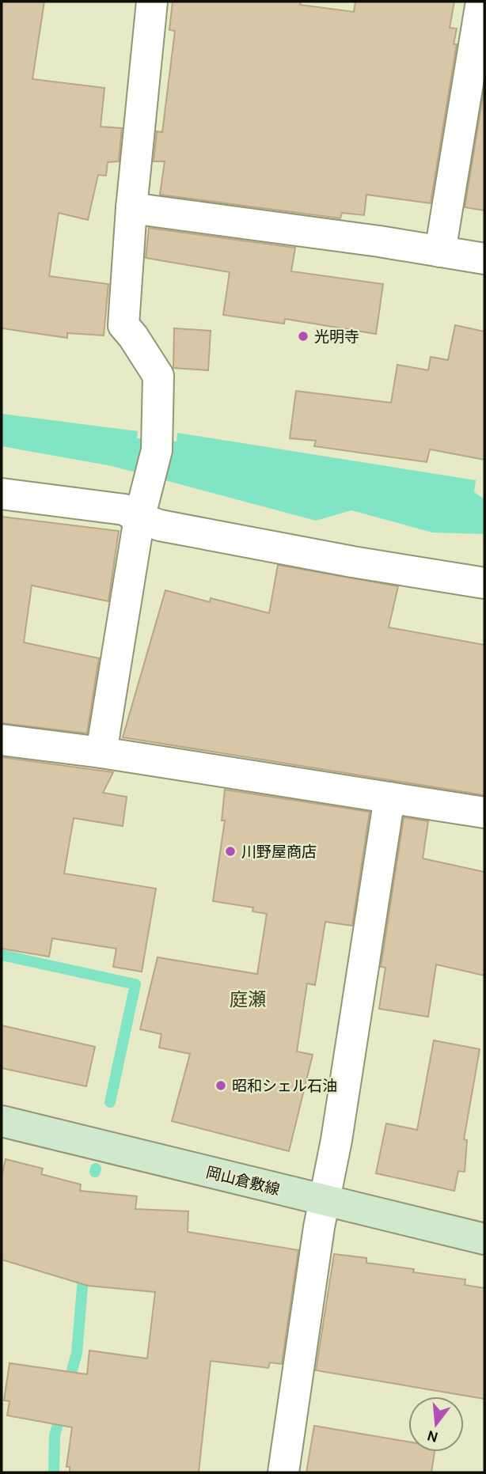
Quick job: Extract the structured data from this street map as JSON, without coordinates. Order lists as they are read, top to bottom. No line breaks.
{"streets":{"main road":["岡山倉敷線"]},"districts":["庭瀬"],"places":["光明寺","川野屋商店","昭和シェル石油"],"north":"bottom"}
